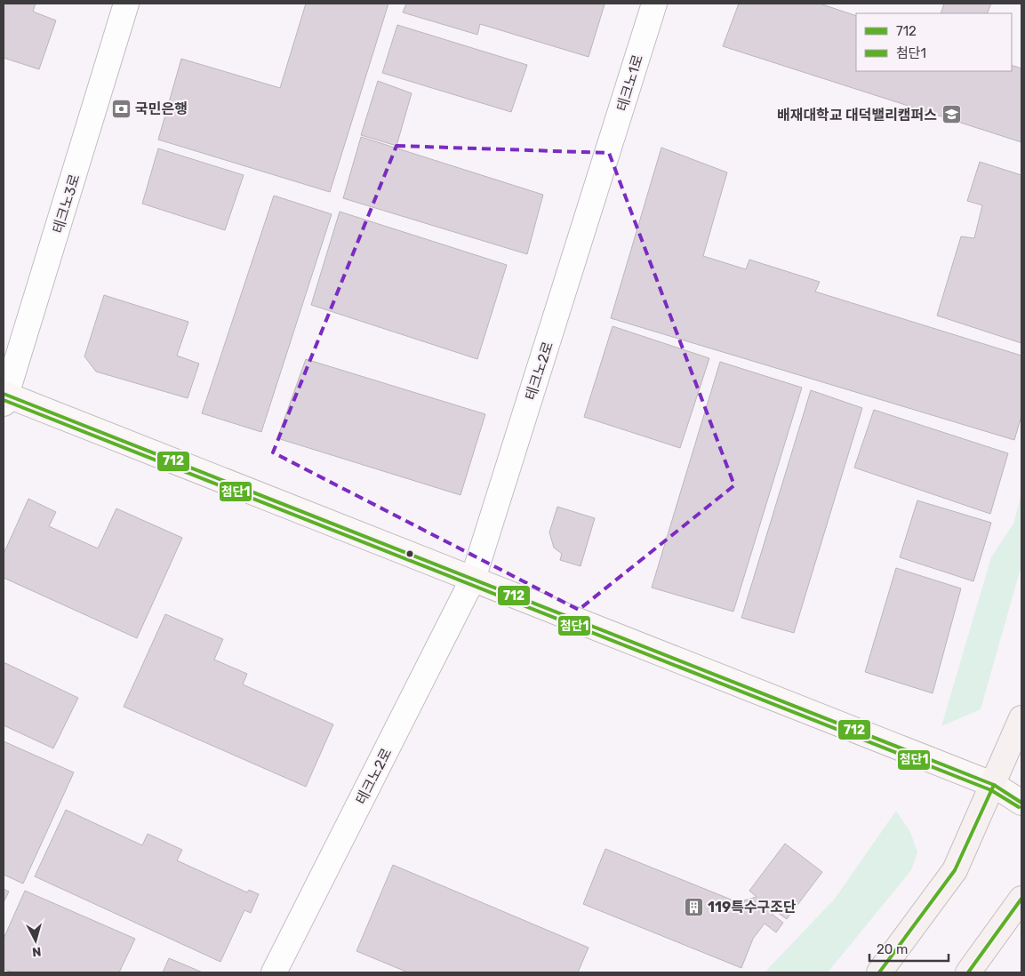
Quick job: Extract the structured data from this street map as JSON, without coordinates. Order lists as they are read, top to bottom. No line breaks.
{"streets":{"street":["테크노1로","테크노3로","테크노2로"]},"crossings":[["테크노1로","테크노2로"]],"places":{"bank":["국민은행"],"school or university":["배재대학교 대덕밸리캠퍼스"],"building":["119특수구조단"]},"lines":["transit line 712","transit line 첨단1"],"legend":["712","첨단1"],"scale_bar":"20 m","north":"bottom"}
